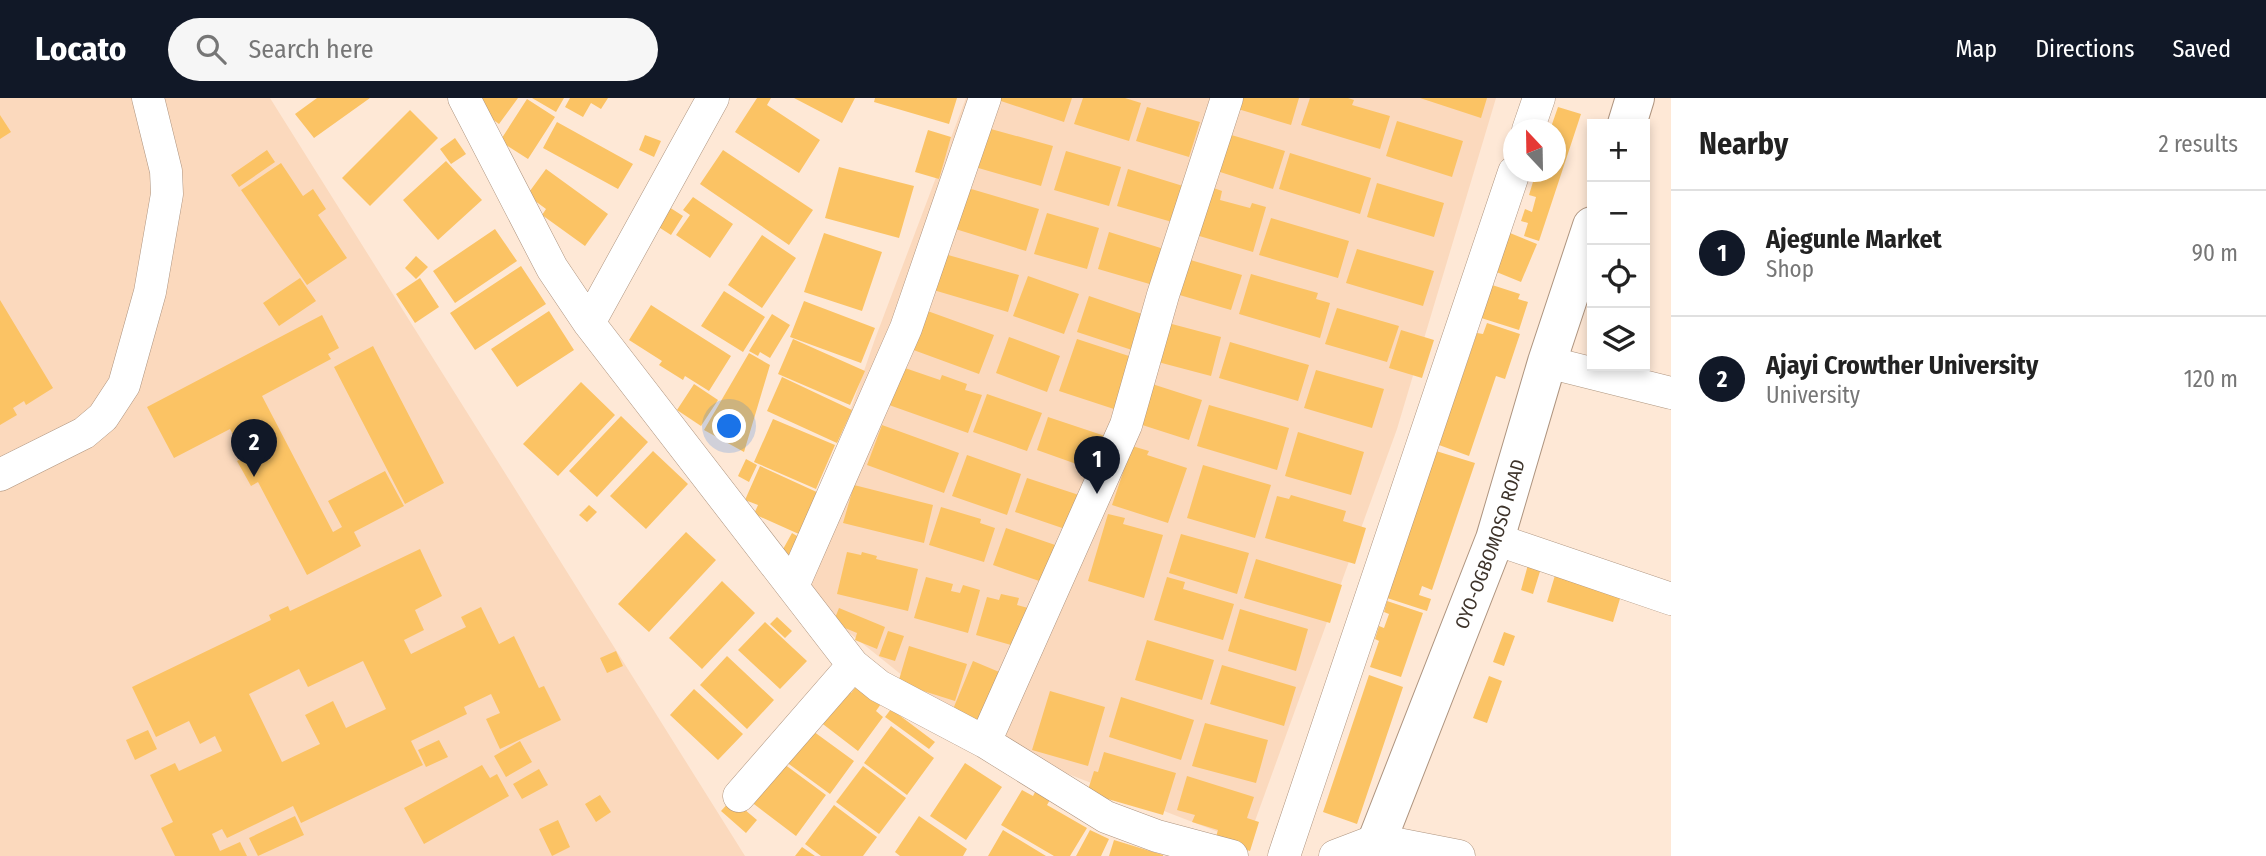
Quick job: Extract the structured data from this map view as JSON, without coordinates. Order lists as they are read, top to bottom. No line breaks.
{"streets":{"highway":["OYO-OGBOMOSO ROAD"]},"north":"top","page":{"header":"Locato","search":"Search here","nav":["Map","Directions","Saved"],"heading":["Nearby","2 results"],"map_buttons":["+","−"],"list":[{"mark":"1","name":"Ajegunle Market","note":"Shop","value":"90 m"},{"mark":"2","name":"Ajayi Crowther University","note":"University","value":"120 m"}],"pins":["2","1"]}}
